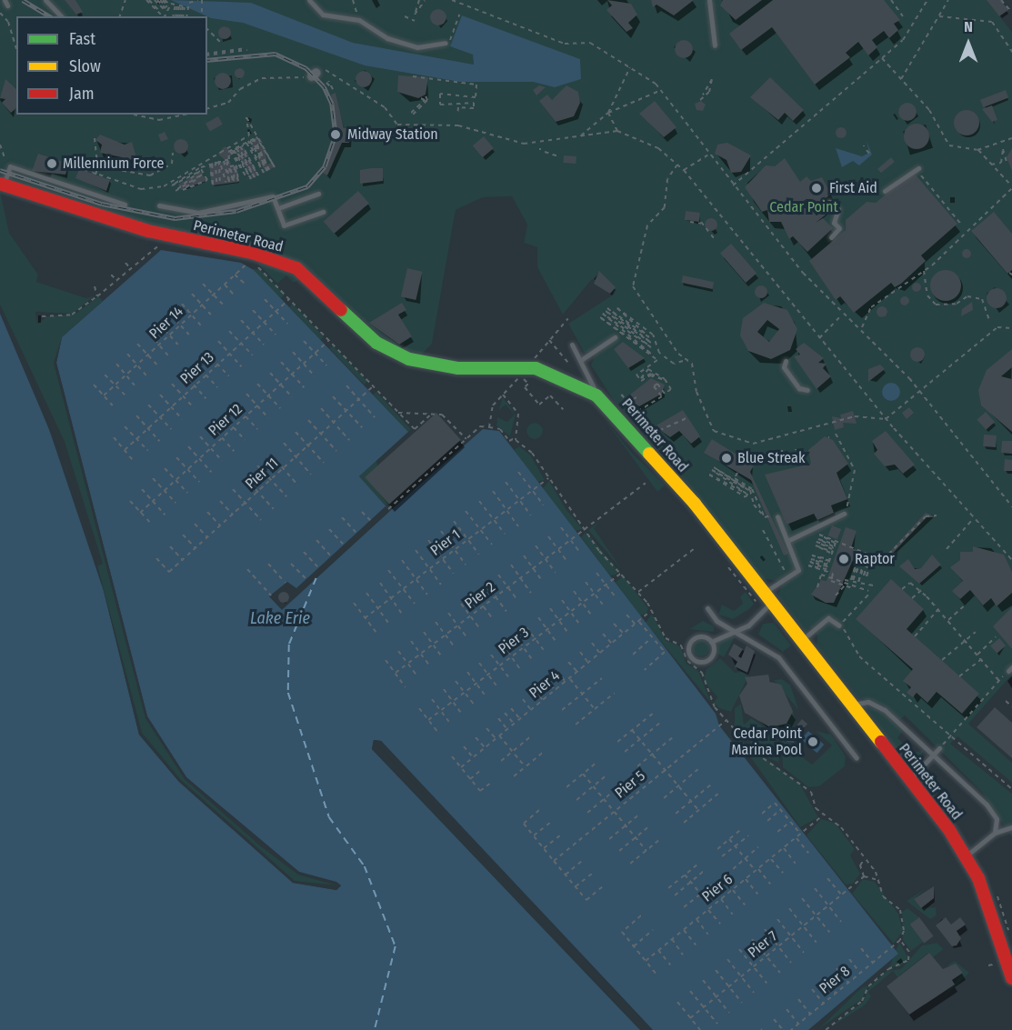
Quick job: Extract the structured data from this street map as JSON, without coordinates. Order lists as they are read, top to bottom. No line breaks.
{"streets":{"street":["Perimeter Road"],"path":["Pier 14","Pier 13","Pier 12","Pier 11","Pier 1","Pier 2","Pier 3","Pier 4","Pier 5","Pier 6","Pier 7","Pier 8"]},"water":["Lake Erie"],"parks":["Cedar Point"],"places":["Midway Station","Millennium Force","First Aid","Blue Streak","Raptor","Cedar Point Marina Pool"],"legend":["Fast","Slow","Jam"],"north":"top"}
